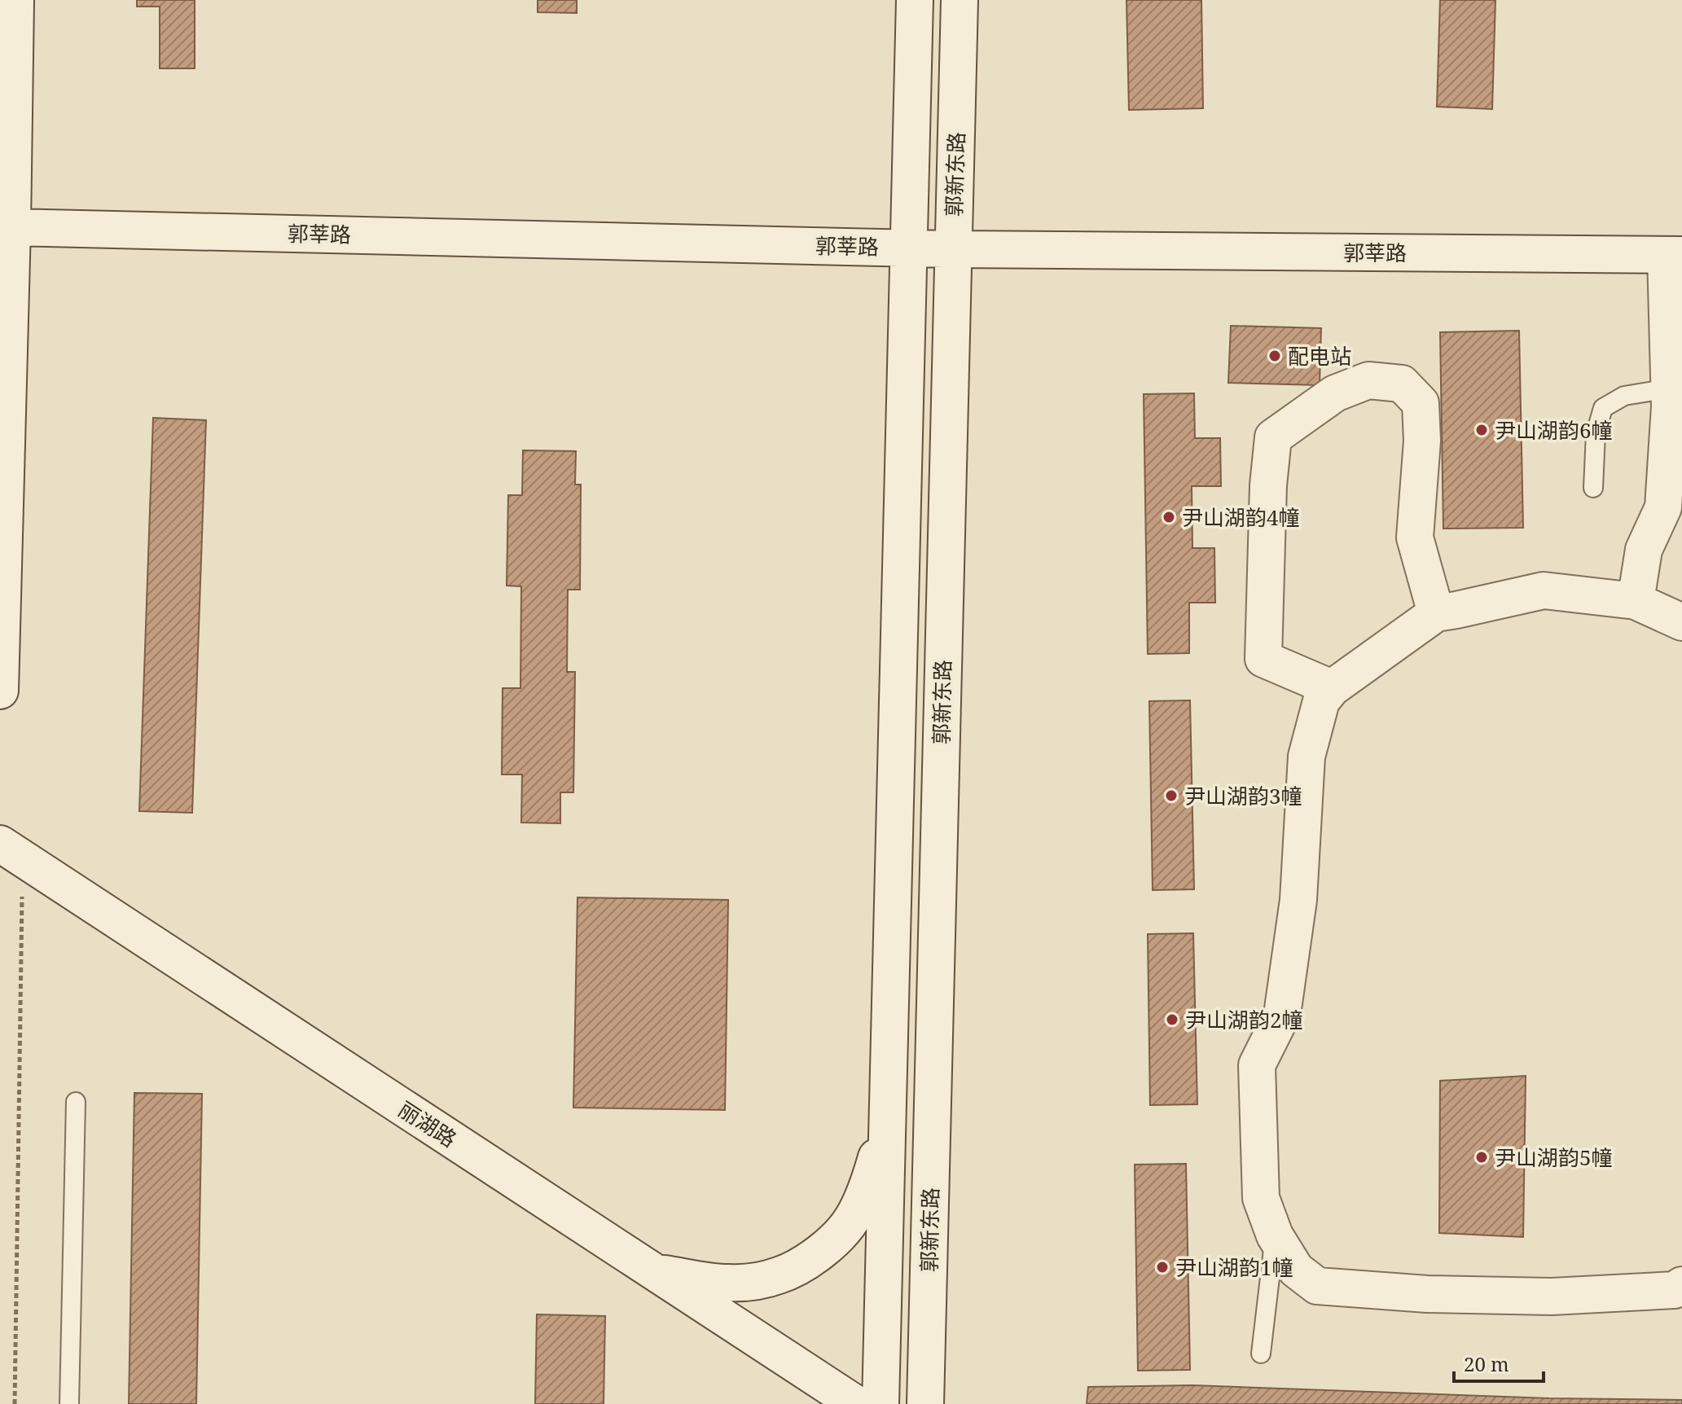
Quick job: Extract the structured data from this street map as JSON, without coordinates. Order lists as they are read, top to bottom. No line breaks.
{"streets":{"street":["郭新东路","郭莘路","丽湖路"]},"crossings":[["郭新东路","郭莘路"]],"places":["配电站","尹山湖韵6幢","尹山湖韵4幢","尹山湖韵3幢","尹山湖韵2幢","尹山湖韵5幢","尹山湖韵1幢"],"scale_bar":"20 m"}
